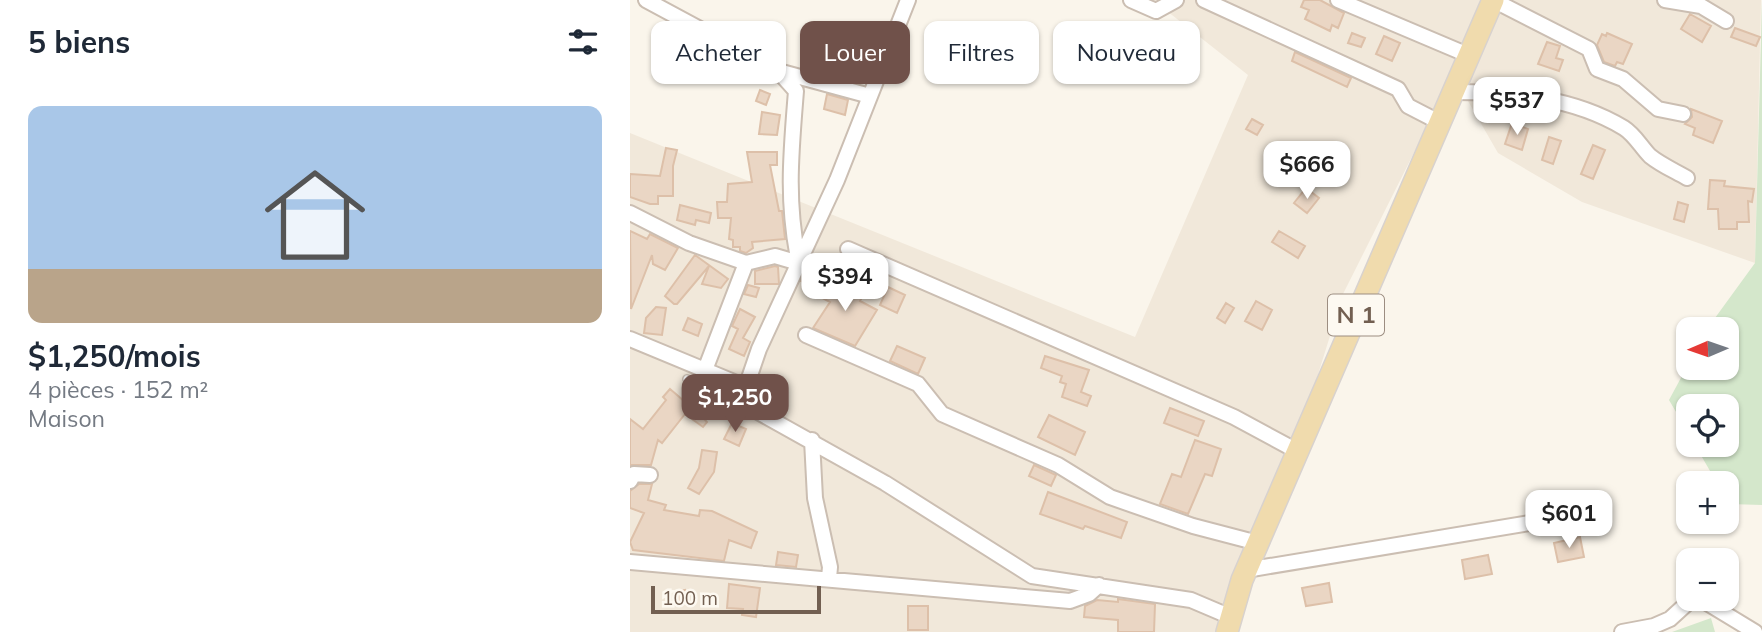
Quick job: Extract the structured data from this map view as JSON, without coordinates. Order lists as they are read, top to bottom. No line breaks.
{"streets":{"main road":["N 1"]},"scale_bar":"100 m","north":"left","page":{"heading":"5 biens","chip":["Acheter","Louer","Filtres","Nouveau"],"price":["$537","$666","$394","$1,250","$601"],"list":[{"name":"$1,250/mois","note":"4 pièces · 152 m² · Maison"}],"map_buttons":["+","−"],"scale":"100 m"}}
